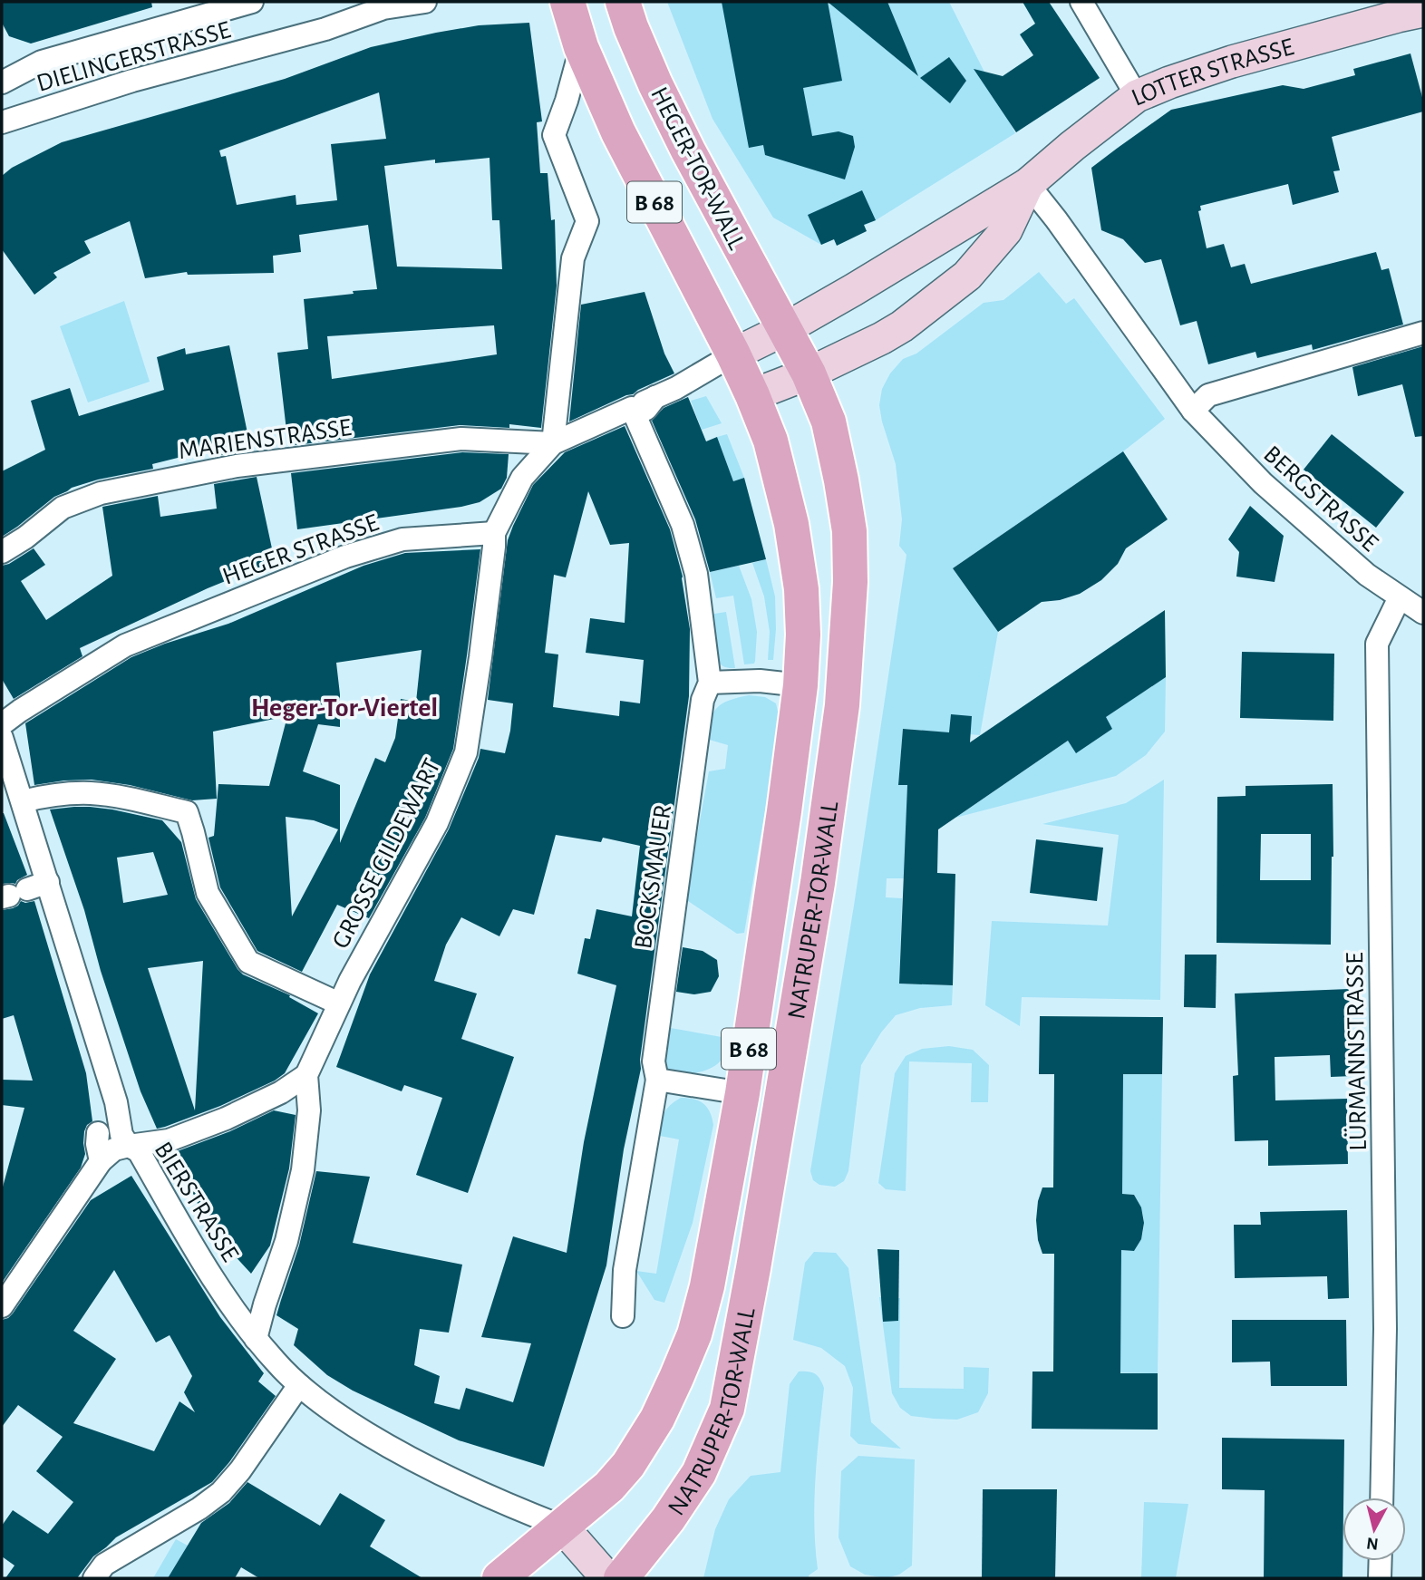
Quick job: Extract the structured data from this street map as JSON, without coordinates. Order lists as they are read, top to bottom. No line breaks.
{"streets":{"main road":["HEGER-TOR-WALL","B 68","NATRUPER-TOR-WALL"],"street":["DIELINGERSTRASSE","LOTTER STRASSE","MARIENSTRASSE","BERGSTRASSE","HEGER STRASSE","GROSSE GILDEWART","BOCKSMAUER","LÜRMANNSTRASSE","BIERSTRASSE"]},"crossings":[["LOTTER STRASSE","HEGER-TOR-WALL"],["LOTTER STRASSE","B 68"],["LOTTER STRASSE","BERGSTRASSE"],["LOTTER STRASSE","NATRUPER-TOR-WALL"],["HEGER-TOR-WALL","NATRUPER-TOR-WALL"],["B 68","NATRUPER-TOR-WALL"],["B 68","BIERSTRASSE"],["BERGSTRASSE","LÜRMANNSTRASSE"],["HEGER STRASSE","GROSSE GILDEWART"],["GROSSE GILDEWART","BIERSTRASSE"],["NATRUPER-TOR-WALL","BIERSTRASSE"]],"districts":["Heger-Tor-Viertel"],"north":"bottom"}
